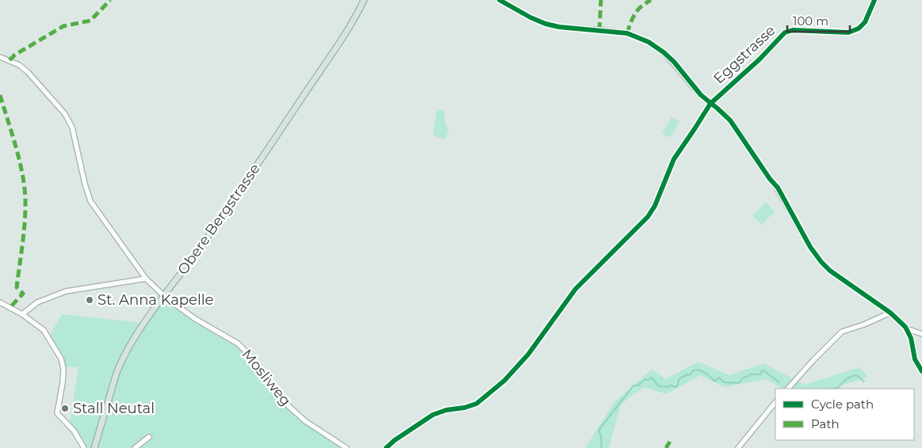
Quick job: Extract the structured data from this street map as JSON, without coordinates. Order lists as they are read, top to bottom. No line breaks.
{"streets":{"main road":["Obere Bergstrasse"],"street":["Eggstrasse","Mosliweg"]},"crossings":[["Obere Bergstrasse","Mosliweg"]],"places":["St. Anna Kapelle","Stall Neutal"],"legend":["Cycle path","Path"],"scale_bar":"100 m"}
